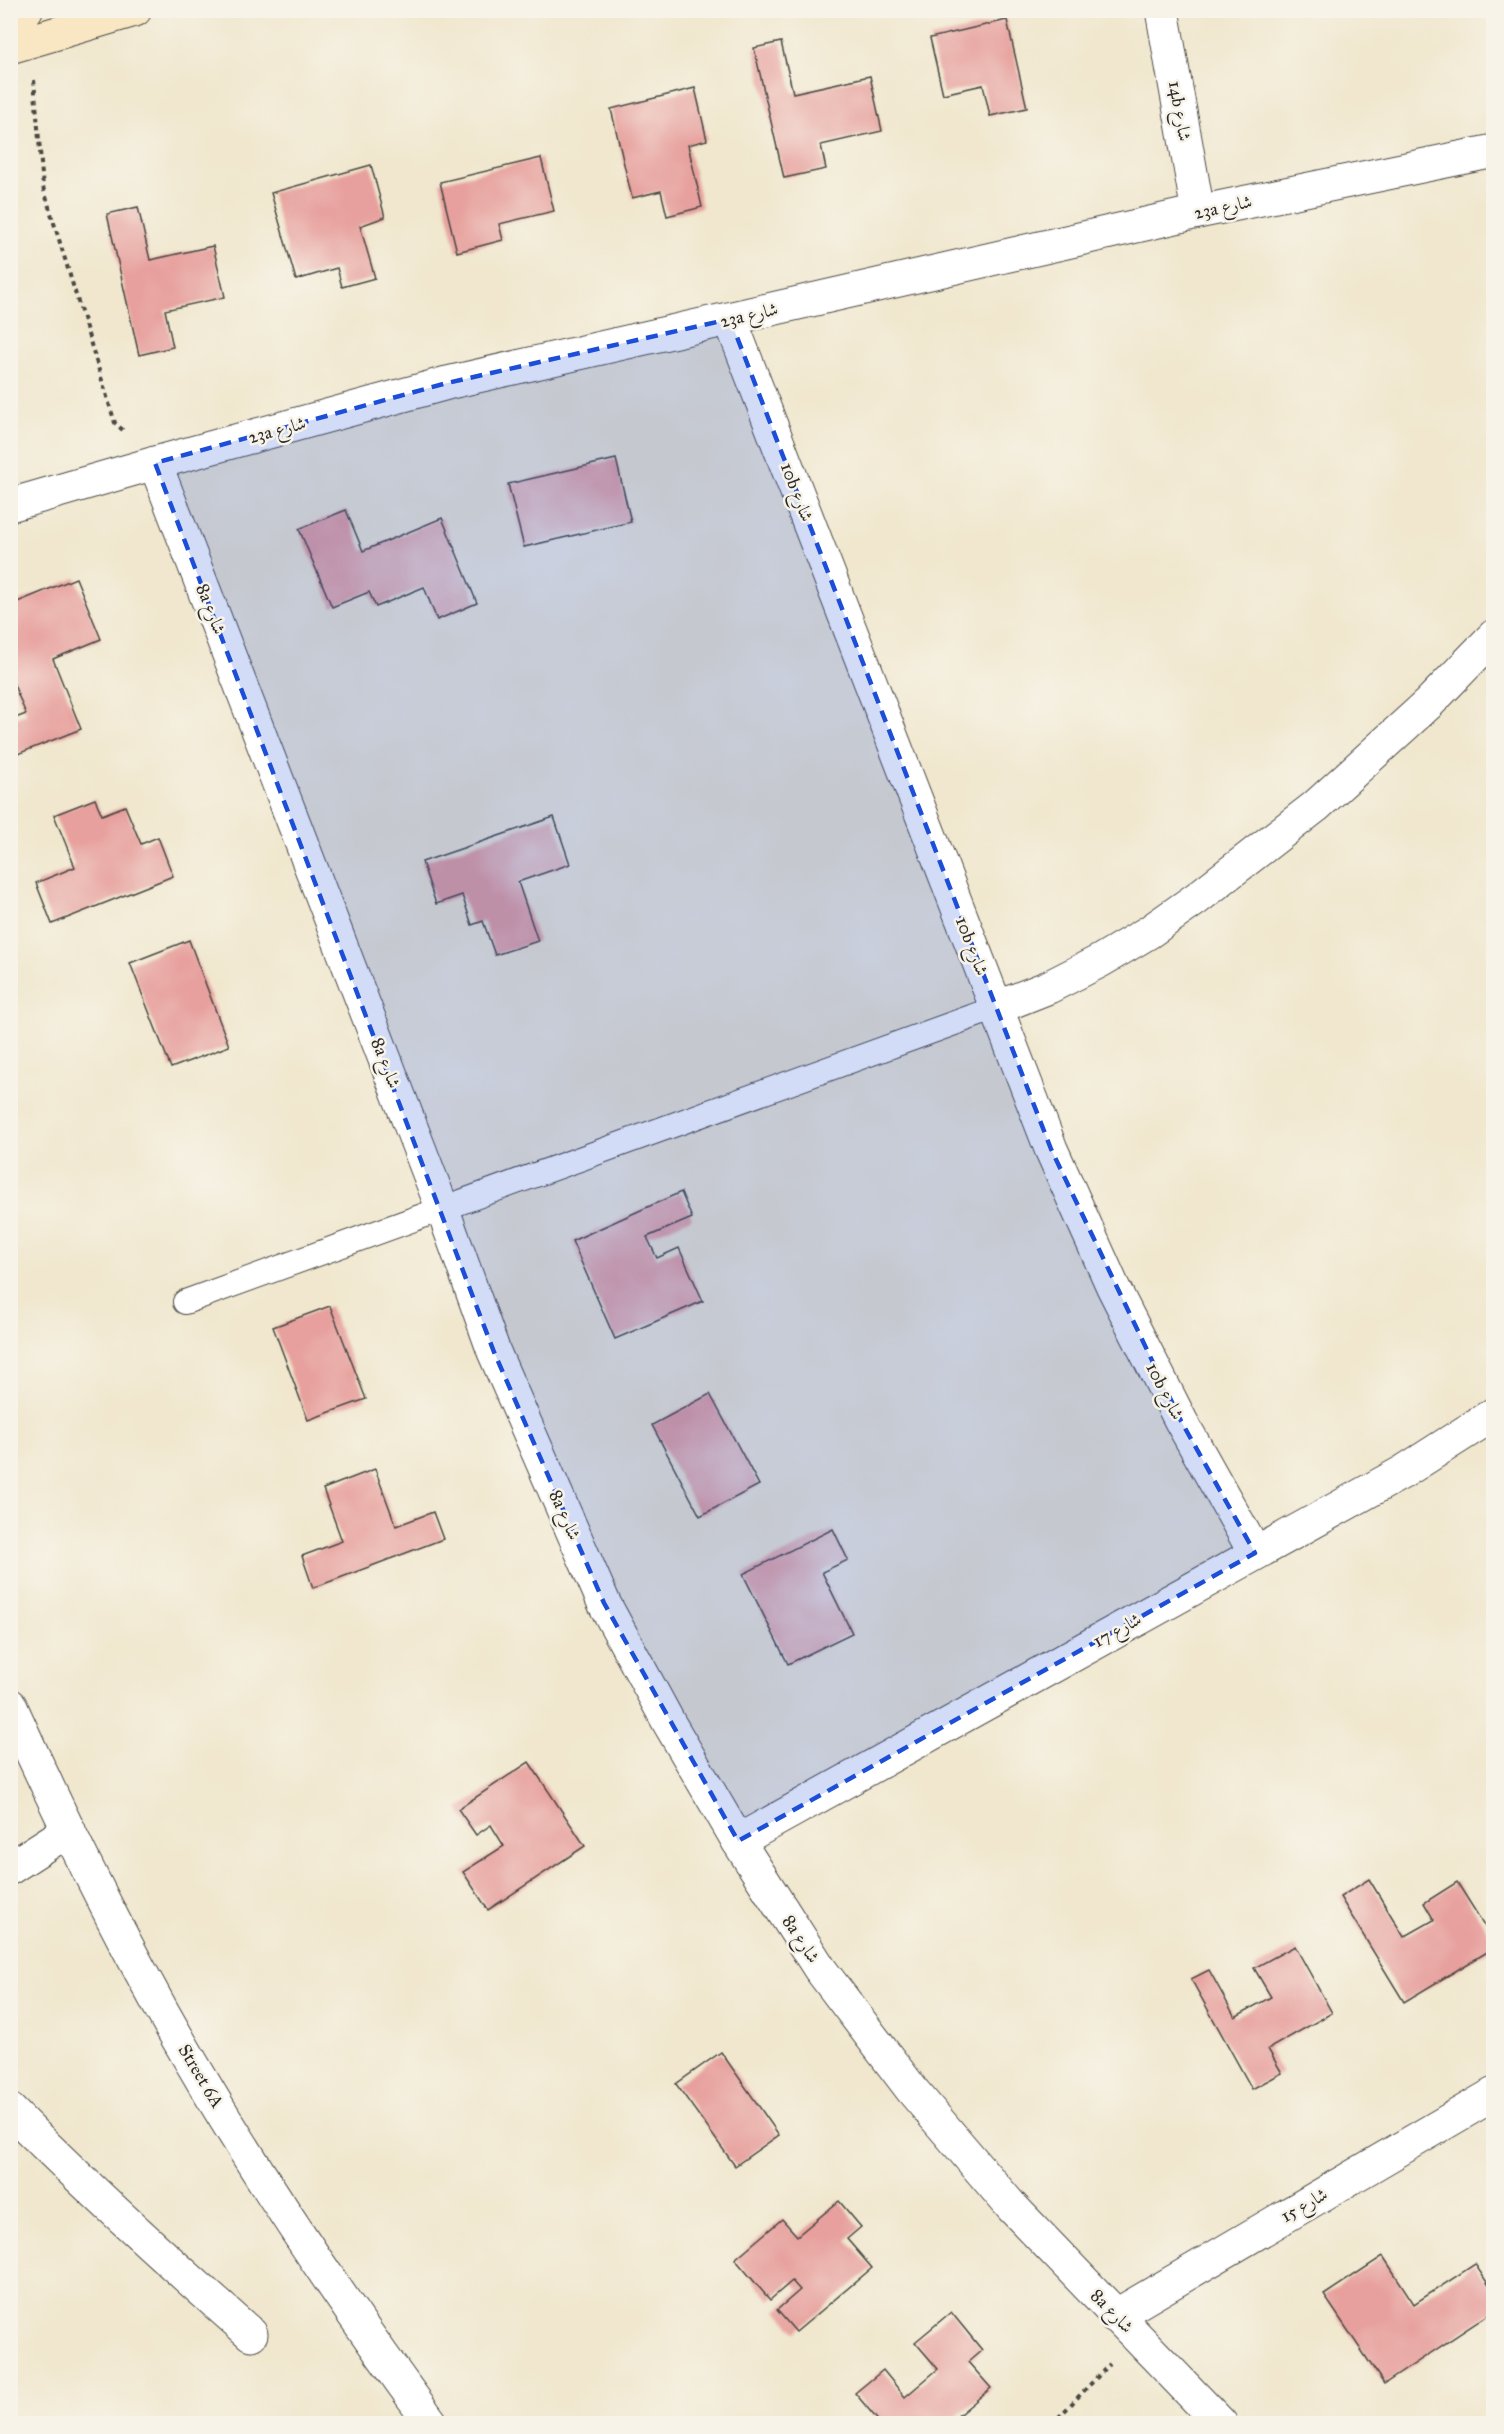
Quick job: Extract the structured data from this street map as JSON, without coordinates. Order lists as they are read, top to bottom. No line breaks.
{"streets":{"street":["14b شارع","23a شارع","10b شارع","8a شارع","شارع 17","Street 6A","شارع 15"]},"crossings":[["14b شارع","23a شارع"],["23a شارع","10b شارع"],["23a شارع","8a شارع"],["10b شارع","شارع 17"],["8a شارع","شارع 17"],["8a شارع","شارع 15"]]}
